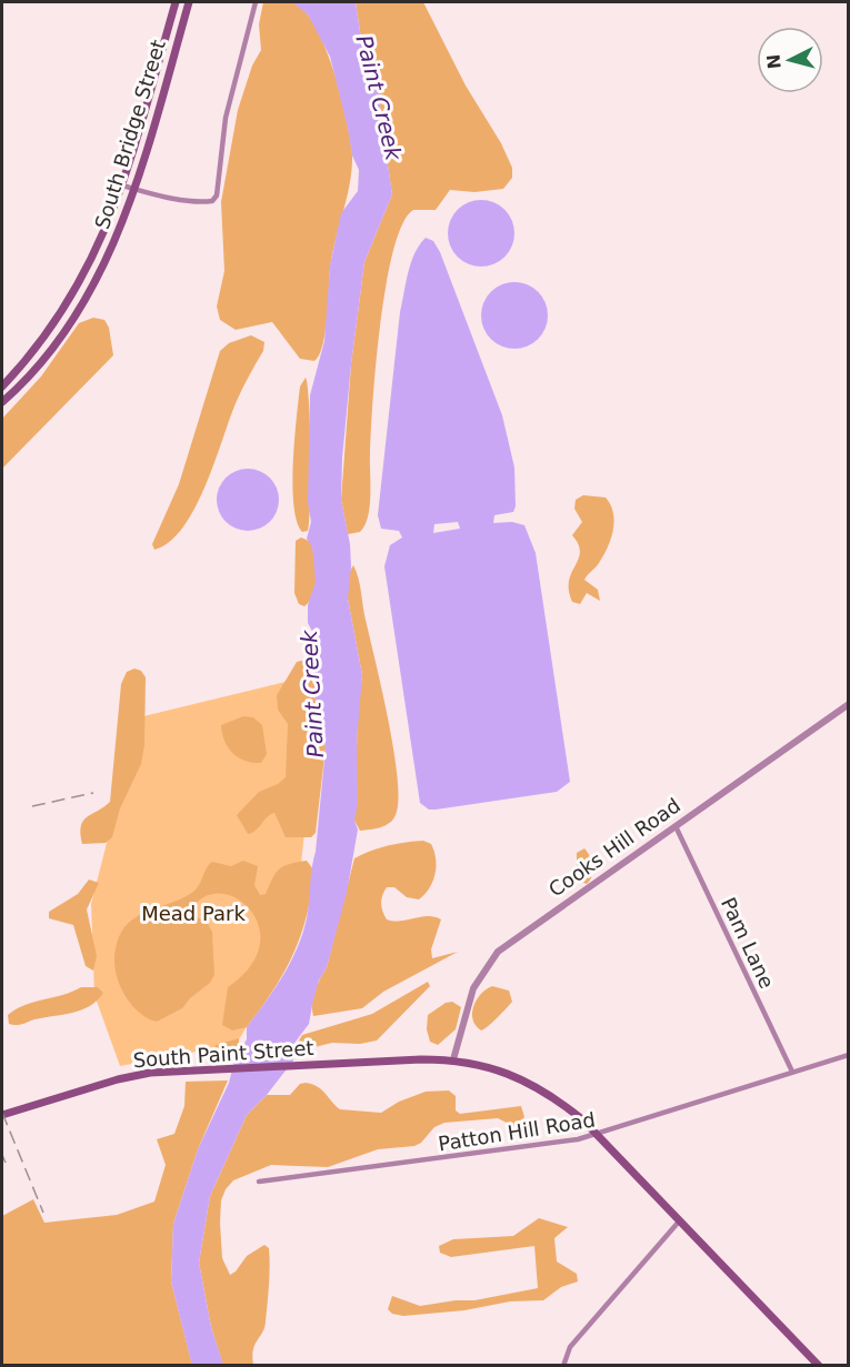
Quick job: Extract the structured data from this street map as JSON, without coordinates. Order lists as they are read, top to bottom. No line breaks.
{"streets":{"main road":["South Bridge Street","South Paint Street"],"street":["Cooks Hill Road","Pam Lane","Patton Hill Road"]},"crossings":[["Cooks Hill Road","Pam Lane"],["Cooks Hill Road","South Paint Street"],["Pam Lane","Patton Hill Road"],["South Paint Street","Patton Hill Road"]],"water":["Paint Creek"],"parks":["Mead Park"],"north":"left"}
